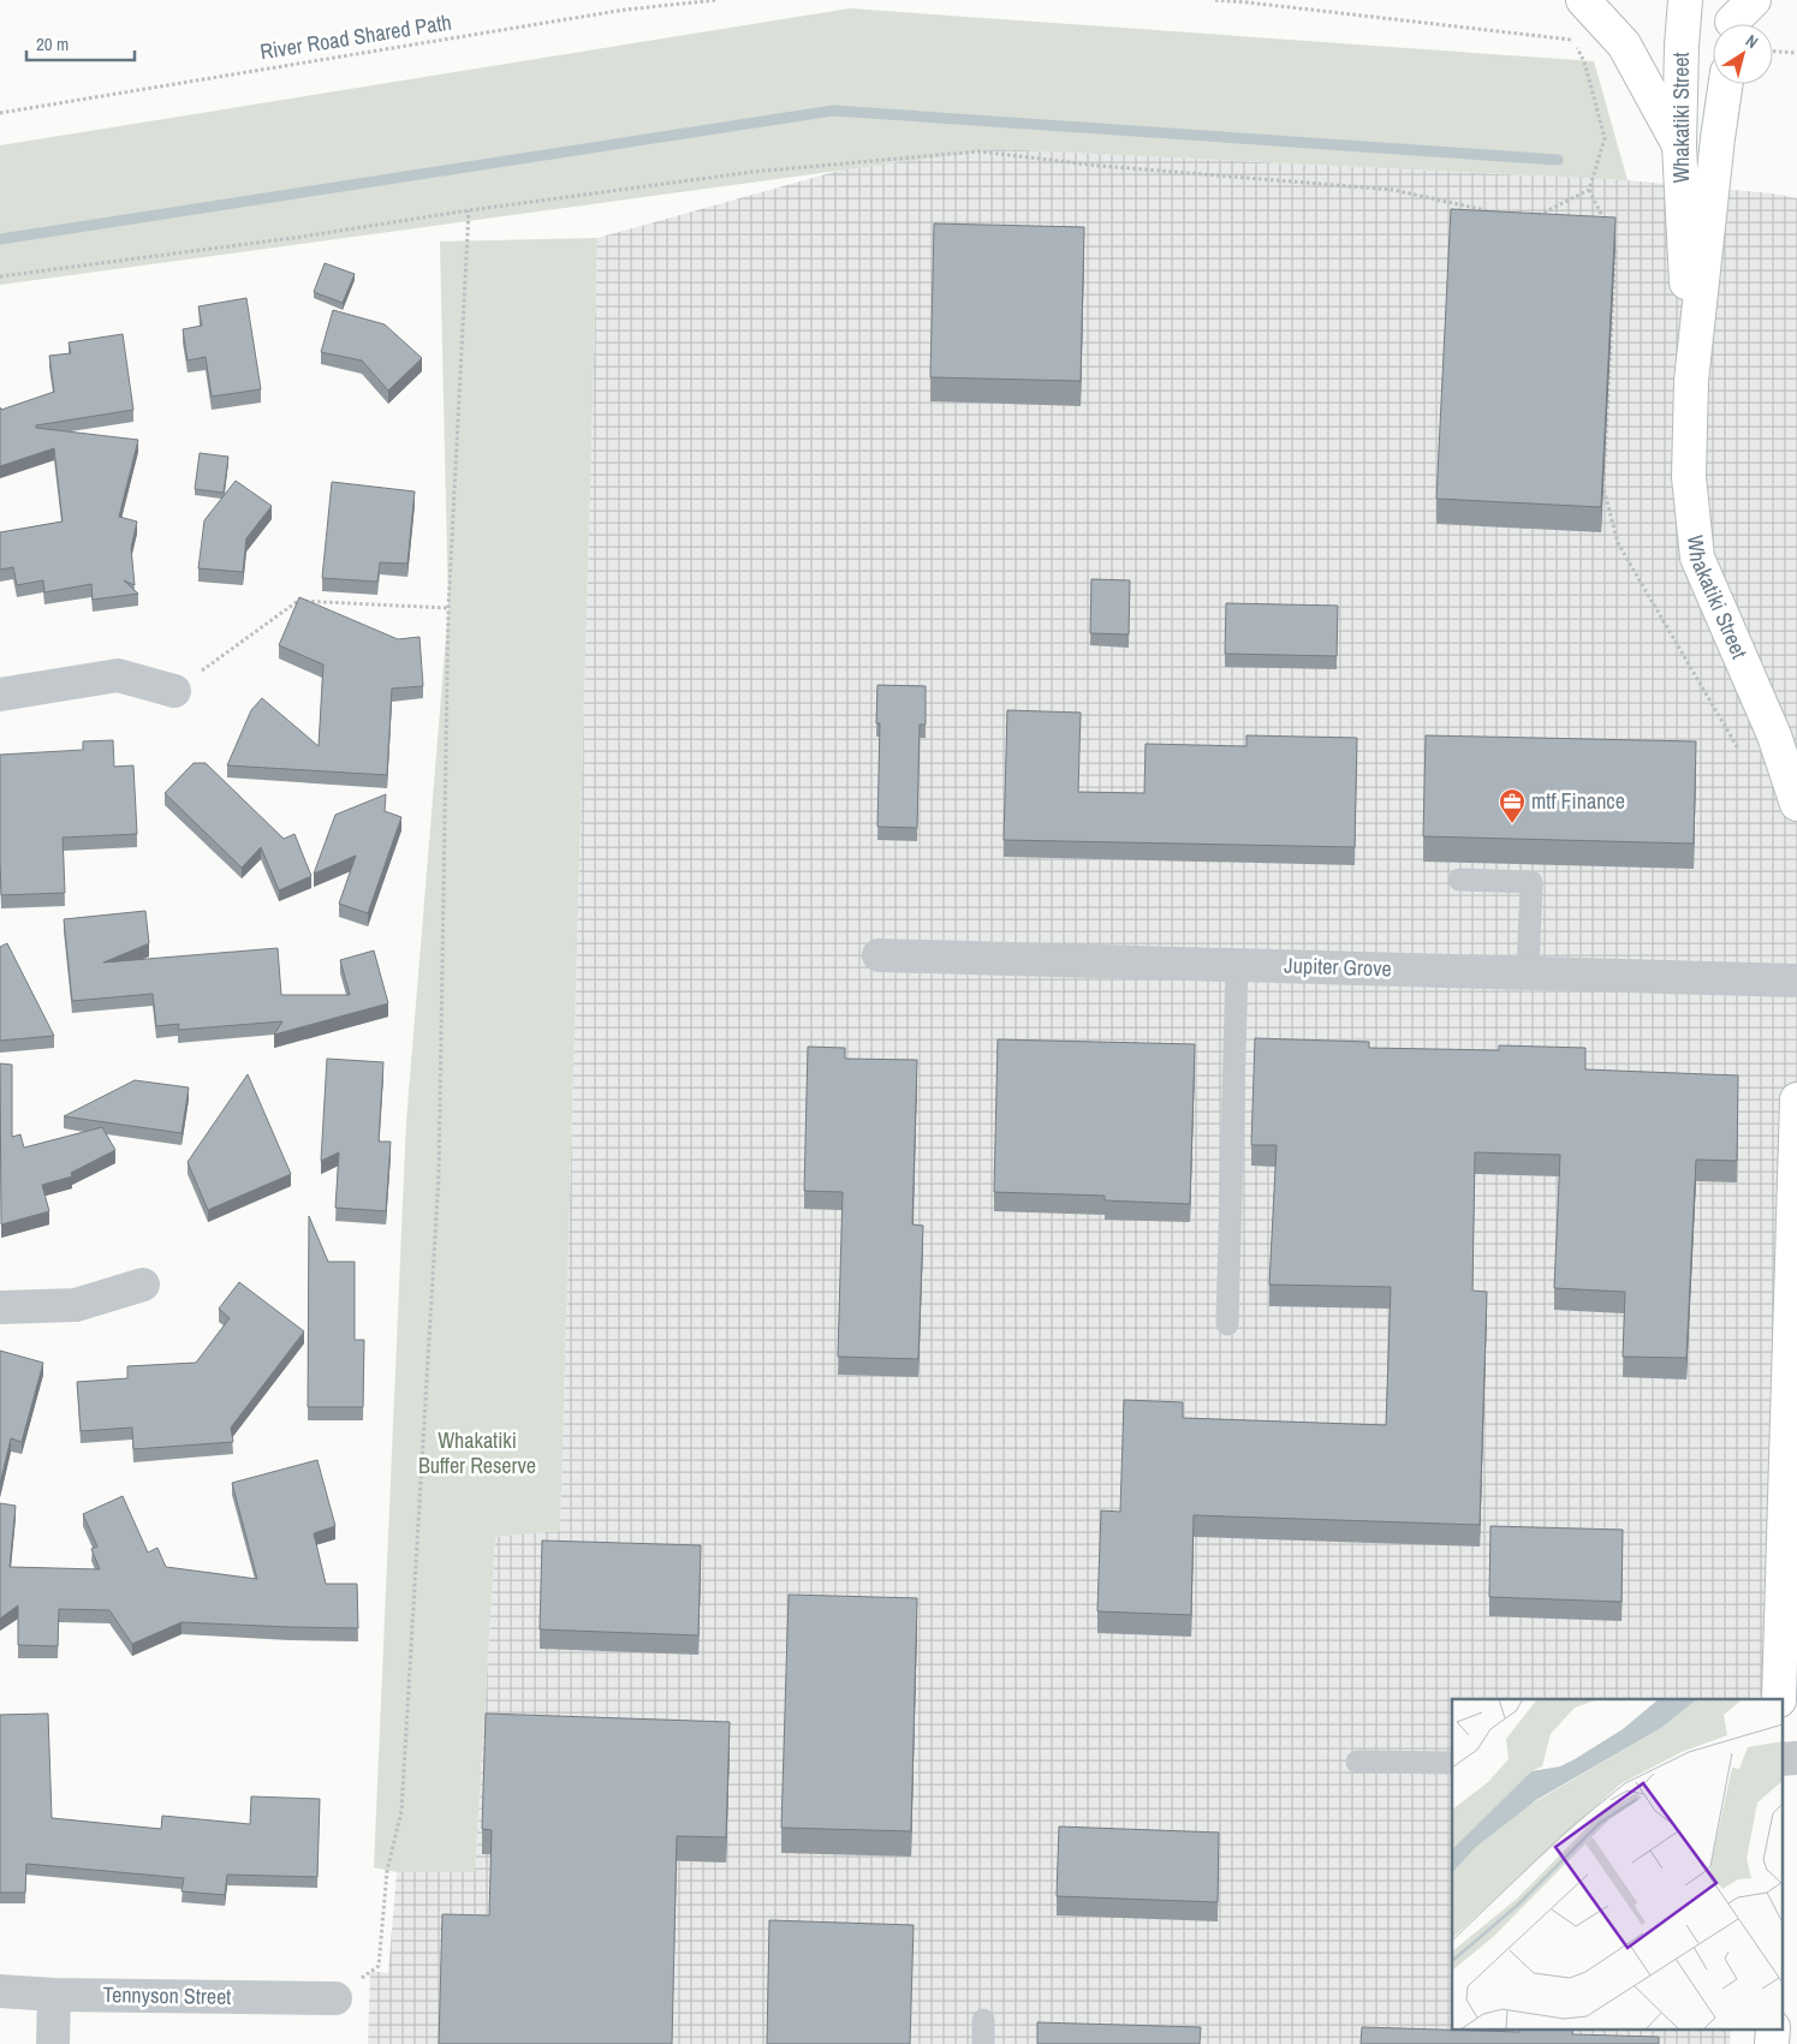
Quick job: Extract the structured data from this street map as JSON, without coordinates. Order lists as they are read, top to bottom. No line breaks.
{"streets":{"main road":["Whakatiki Street"],"street":["Jupiter Grove","Tennyson Street"],"path":["River Road Shared Path"]},"parks":["Whakatiki Buffer Reserve"],"places":{"office":["mtf Finance"]},"scale_bar":"20 m","north":"top right"}
